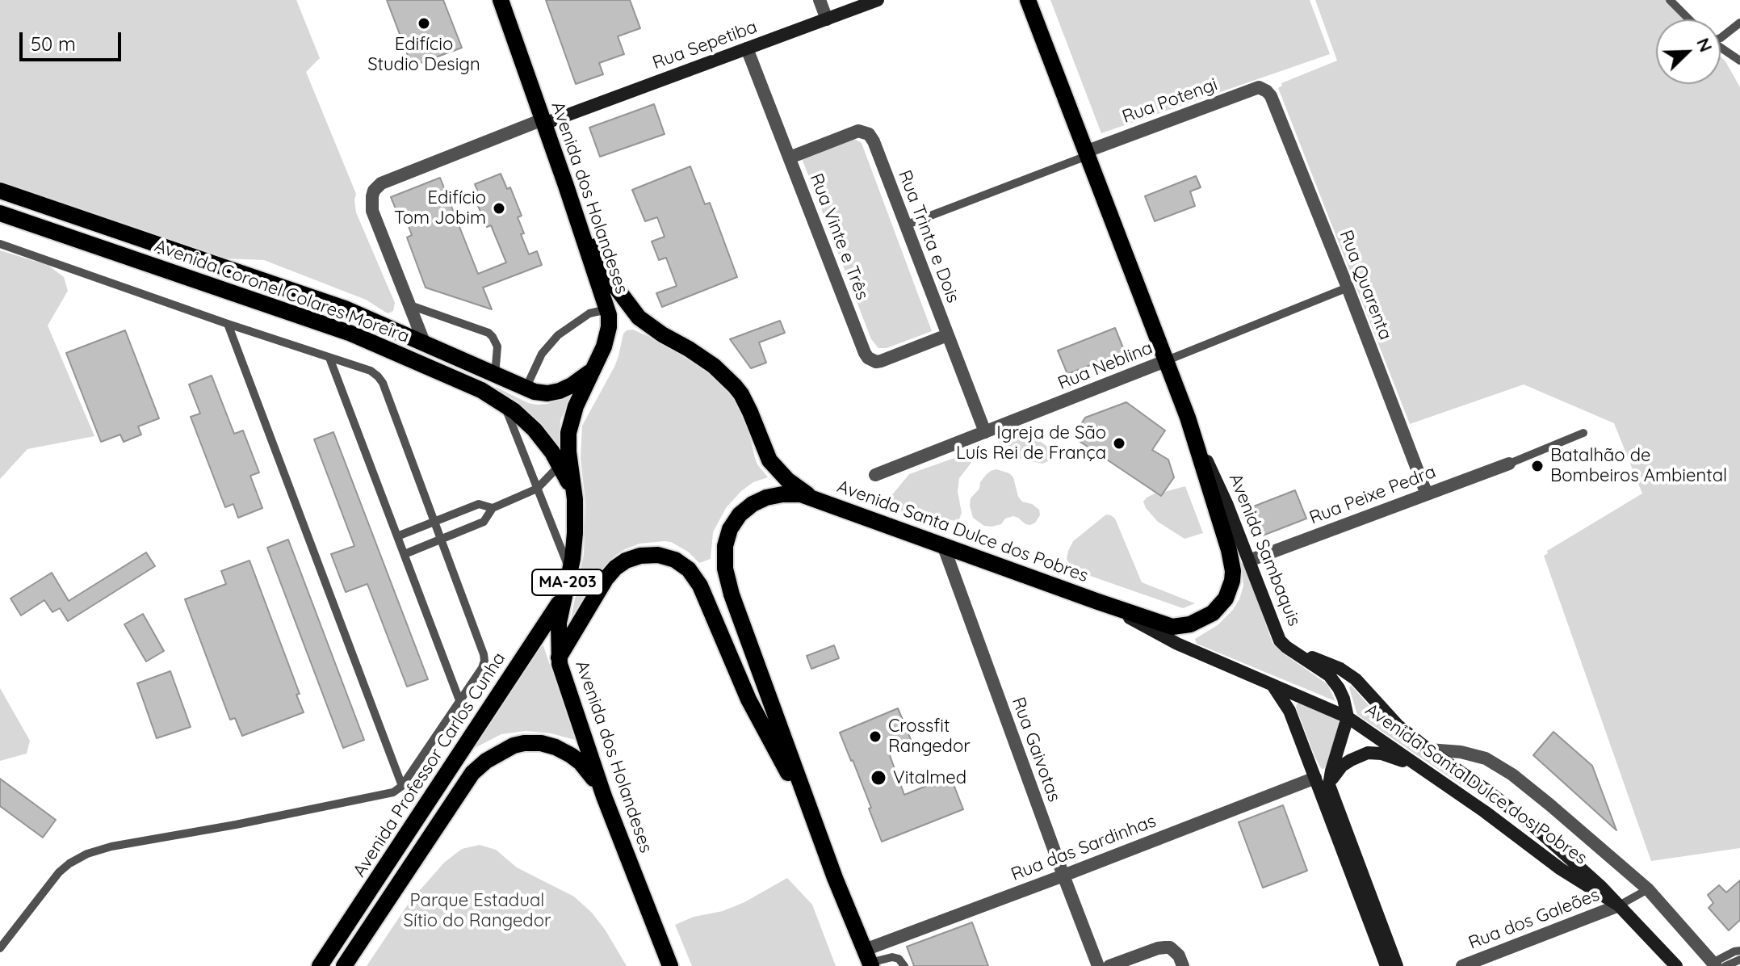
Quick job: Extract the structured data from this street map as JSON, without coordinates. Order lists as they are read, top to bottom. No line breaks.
{"streets":{"main road":["Rua Sepetiba","Avenida dos Holandeses","Avenida Coronel Colares Moreira","Avenida Santa Dulce dos Pobres","Avenida Sambaquis","MA-203","Avenida Professor Carlos Cunha"],"street":["Rua Potengi","Rua Vinte e Três","Rua Trinta e Dois","Rua Quarenta","Rua Neblina","Rua Peixe Pedra","Rua Gaivotas","Rua das Sardinhas","Rua dos Galeões"]},"crossings":[["Rua Sepetiba","Avenida dos Holandeses"],["Rua Sepetiba","Rua Vinte e Três"],["Rua Potengi","Rua Trinta e Dois"],["Rua Potengi","Rua Quarenta"],["Rua Potengi","Avenida Sambaquis"],["Avenida dos Holandeses","Avenida Coronel Colares Moreira"],["Avenida dos Holandeses","Avenida Professor Carlos Cunha"],["Rua Vinte e Três","Rua Trinta e Dois"],["Rua Trinta e Dois","Rua Neblina"],["Rua Quarenta","Rua Neblina"],["Rua Quarenta","Rua Peixe Pedra"],["Rua Neblina","Avenida Sambaquis"],["Rua Peixe Pedra","Avenida Sambaquis"],["Avenida Santa Dulce dos Pobres","Avenida Sambaquis"],["Avenida Santa Dulce dos Pobres","Rua Gaivotas"],["Avenida Santa Dulce dos Pobres","Rua dos Galeões"],["Rua Gaivotas","Rua das Sardinhas"]],"parks":["Parque Estadual Sítio do Rangedor"],"places":["Edifício Studio Design","Edifício Tom Jobim","Igreja de São Luís Rei de França","Batalhão de Bombeiros Ambiental","Crossfit Rangedor","Vitalmed"],"scale_bar":"50 m","north":"top right"}
